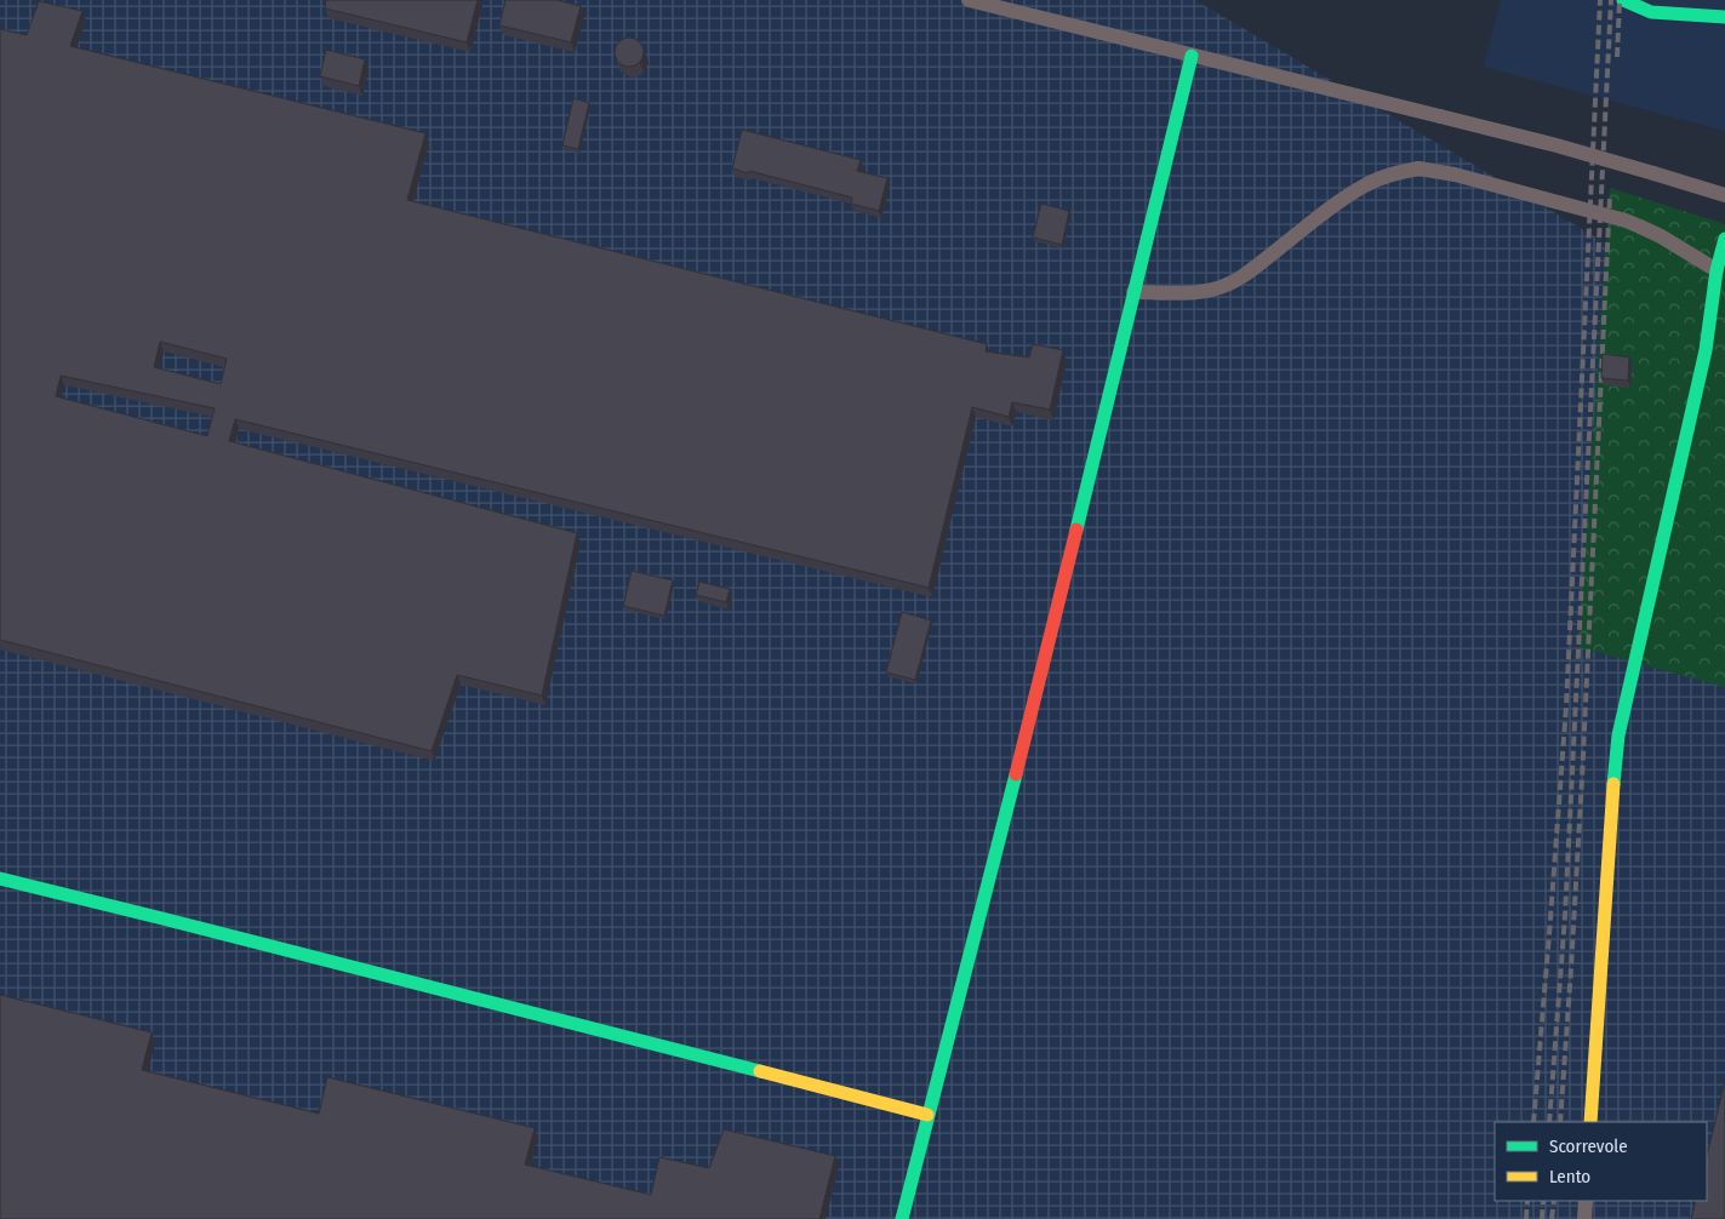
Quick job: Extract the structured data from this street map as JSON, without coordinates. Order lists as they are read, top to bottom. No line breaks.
{"legend":["Scorrevole","Lento"]}
